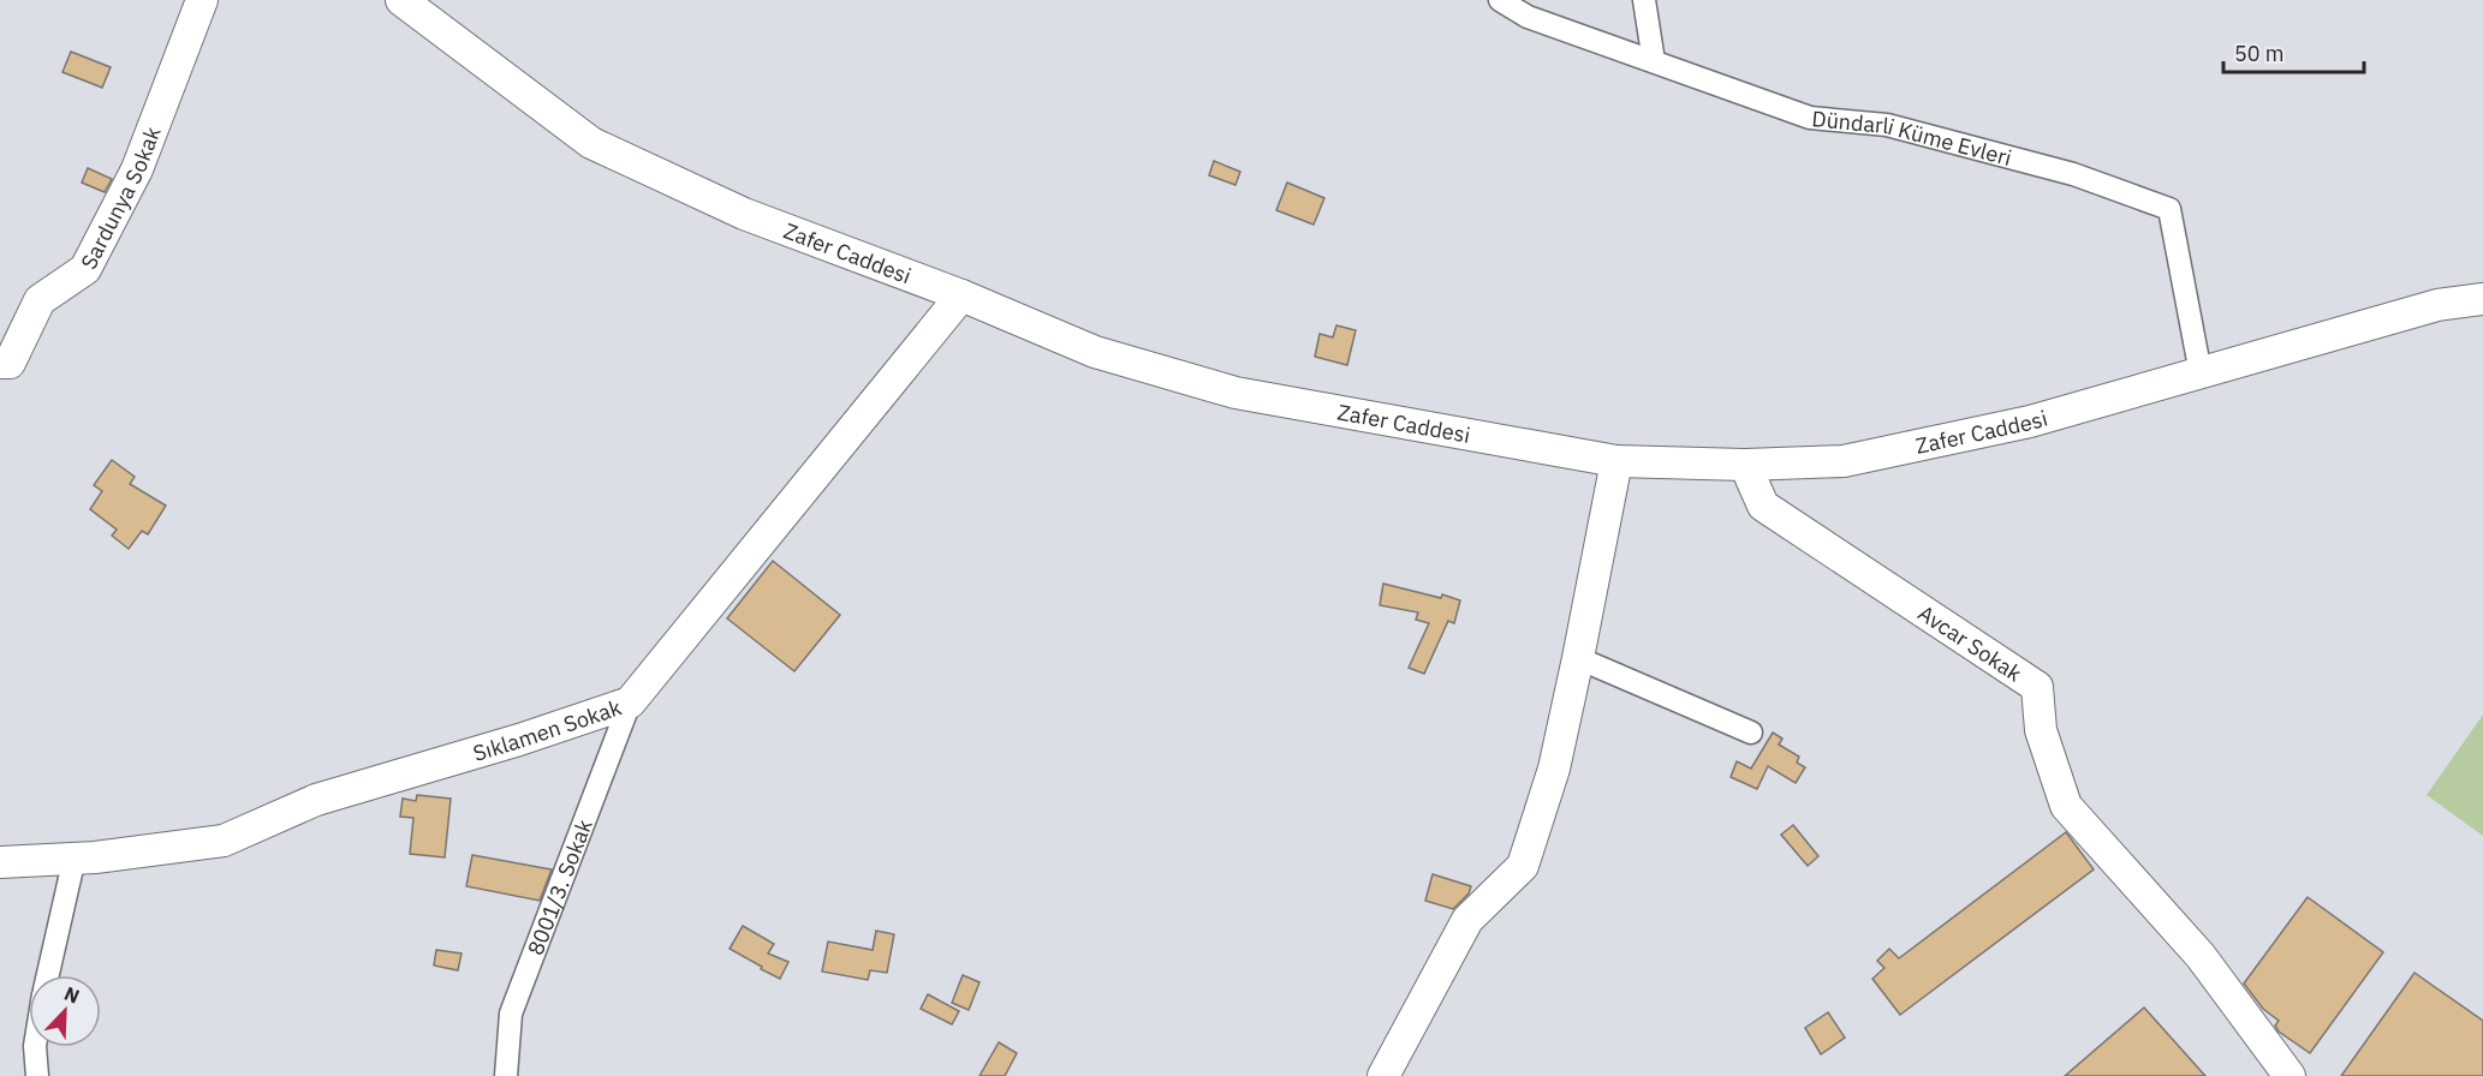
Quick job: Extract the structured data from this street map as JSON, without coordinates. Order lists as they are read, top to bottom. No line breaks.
{"streets":{"street":["Dündarli Küme Evleri","Sardunya Sokak","Zafer Caddesi","Avcar Sokak","Sıklamen Sokak","8001/3. Sokak"]},"crossings":[["Dündarli Küme Evleri","Zafer Caddesi"],["Zafer Caddesi","Avcar Sokak"],["Zafer Caddesi","Sıklamen Sokak"],["Sıklamen Sokak","8001/3. Sokak"]],"scale_bar":"50 m","north":"top right"}
